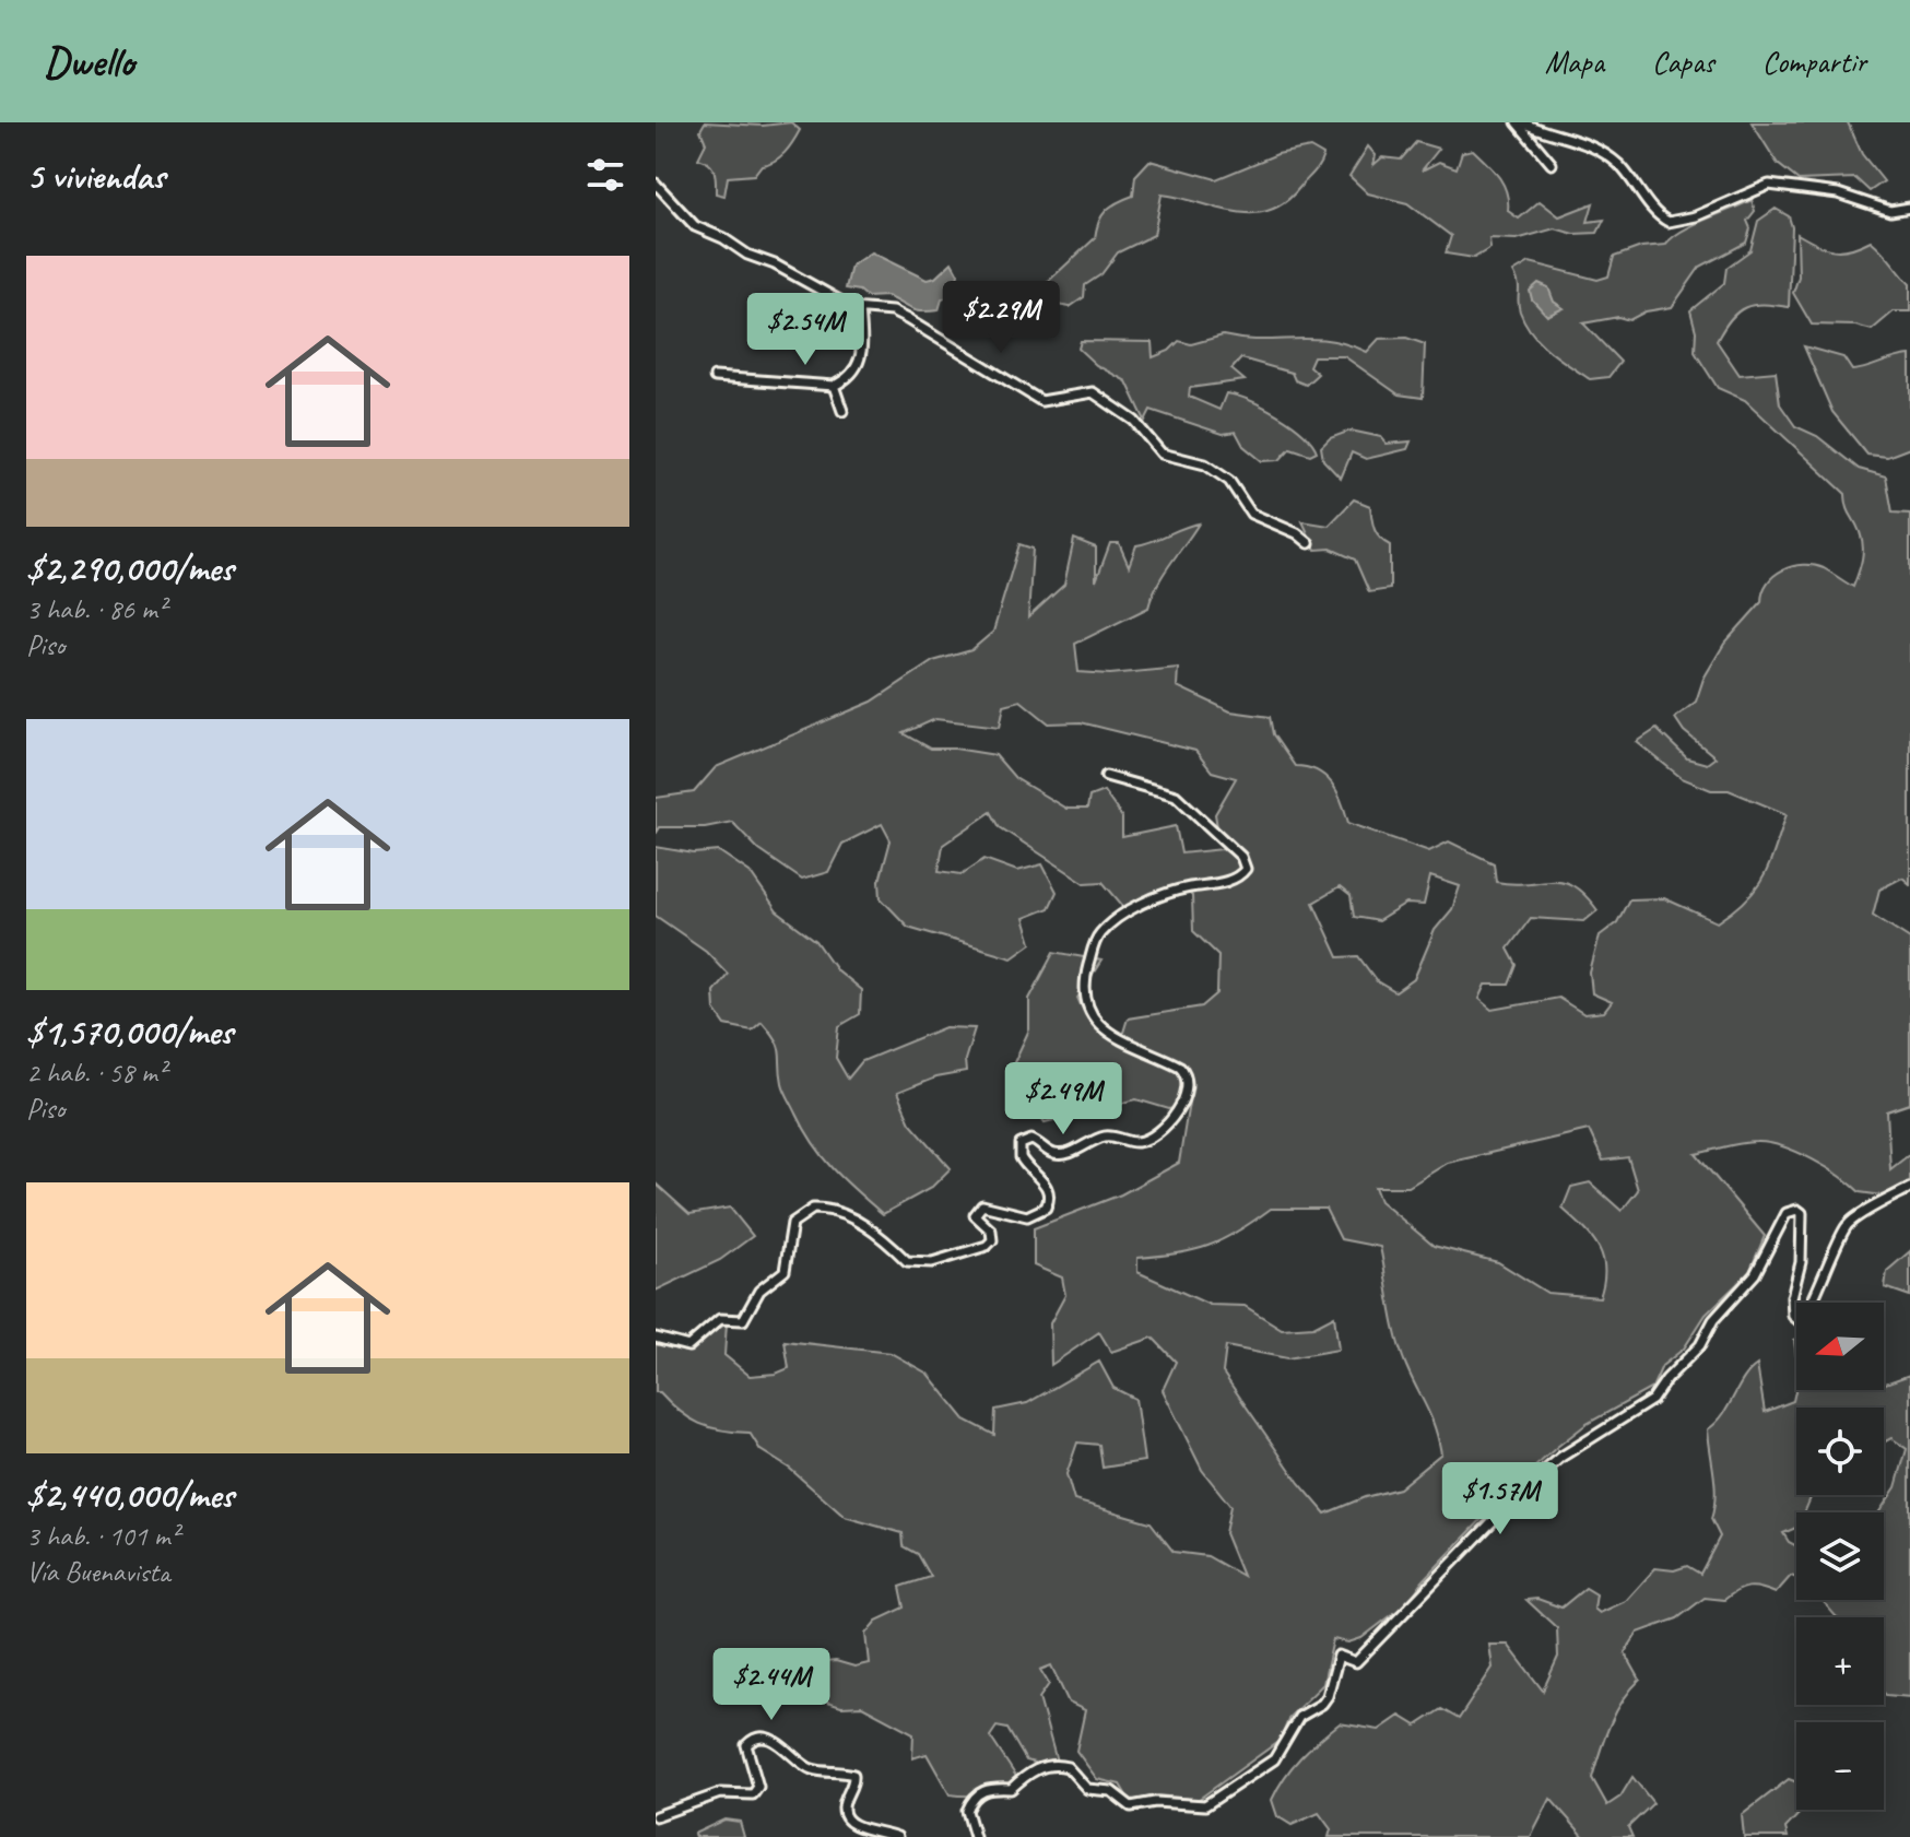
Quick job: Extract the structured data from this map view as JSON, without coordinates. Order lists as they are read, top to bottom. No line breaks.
{"north":"left","page":{"header":"Dwello","nav":["Mapa","Capas","Compartir"],"heading":"5 viviendas","list":[{"name":"$2,290,000/mes","note":"3 hab. · 86 m² · Piso"},{"name":"$1,570,000/mes","note":"2 hab. · 58 m² · Piso"},{"name":"$2,440,000/mes","note":"3 hab. · 101 m² · Vía Buenavista"}],"price":["$2.29M","$2.54M","$2.49M","$1.57M","$2.44M"],"map_buttons":["+","−"]}}
